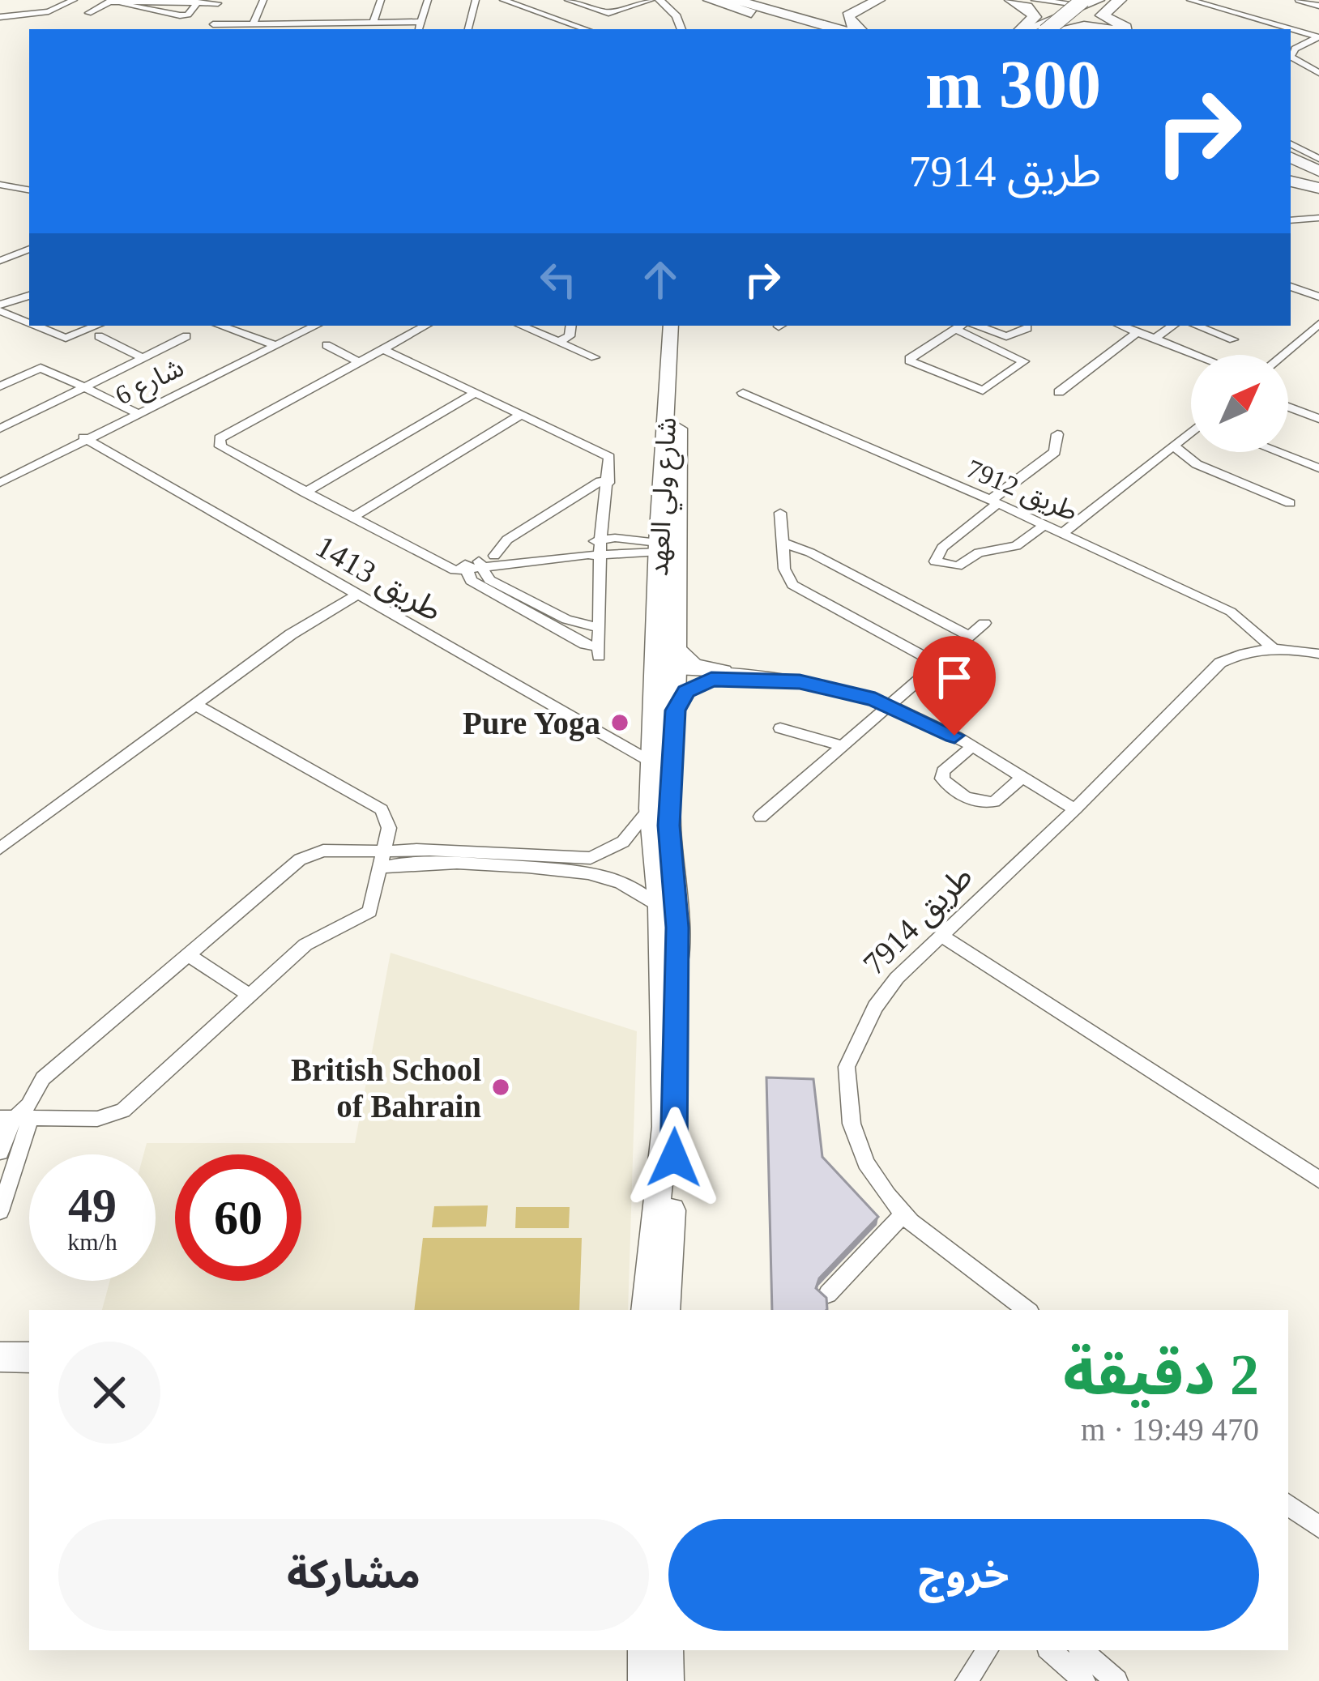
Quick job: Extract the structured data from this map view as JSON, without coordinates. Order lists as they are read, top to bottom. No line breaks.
{"streets":{"main road":["شارع ولي العهد"],"street":["شارع 6","طريق 7912","طريق 1413","طريق 7914"]},"crossings":[["شارع 6","طريق 1413"],["طريق 7912","طريق 7914"],["شارع ولي العهد","طريق 1413"]],"places":["Pure Yoga","British School of Bahrain"],"north":"top right","page":{"turn":["300 m","طريق 7914"],"speed":"49 km/h","limit":"60","heading":["2 دقيقة","470 m · 19:49"],"buttons":["خروج","مشاركة"]}}
